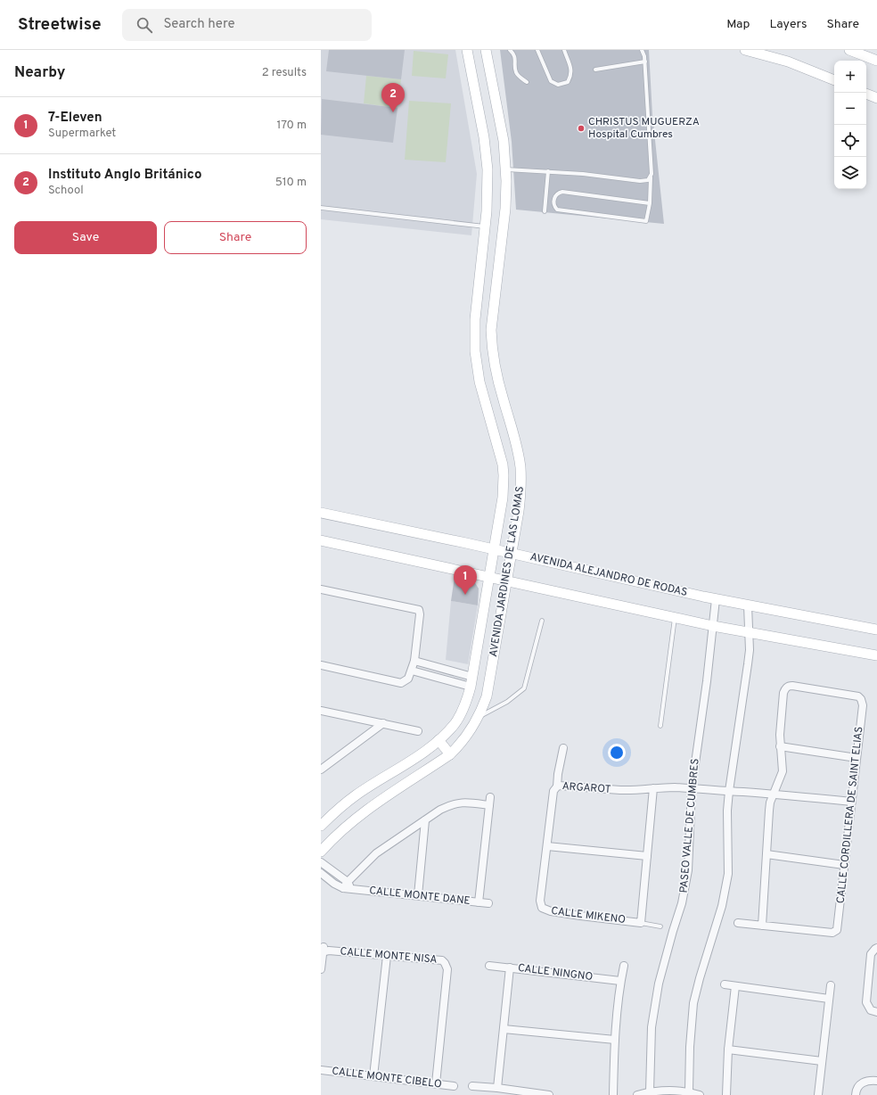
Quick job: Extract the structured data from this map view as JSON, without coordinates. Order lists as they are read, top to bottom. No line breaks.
{"streets":{"street":["AVENIDA JARDINES DE LAS LOMAS","AVENIDA ALEJANDRO DE RODAS","ARGAROT","CALLE CORDILLERA DE SAINT ELIAS","PASEO VALLE DE CUMBRES","CALLE MONTE DANE","CALLE MIKENO","CALLE MONTE NISA","CALLE NINGNO","CALLE MONTE CIBELO"]},"crossings":[["AVENIDA JARDINES DE LAS LOMAS","AVENIDA ALEJANDRO DE RODAS"],["AVENIDA ALEJANDRO DE RODAS","PASEO VALLE DE CUMBRES"],["ARGAROT","CALLE CORDILLERA DE SAINT ELIAS"],["ARGAROT","PASEO VALLE DE CUMBRES"],["ARGAROT","CALLE MIKENO"],["CALLE MONTE NISA","CALLE MONTE CIBELO"]],"places":["CHRISTUS MUGUERZA Hospital Cumbres"],"page":{"header":"Streetwise","search":"Search here","nav":["Map","Layers","Share"],"heading":["Nearby","2 results"],"map_buttons":["+","−"],"pins":["2","1"],"list":[{"mark":"1","name":"7-Eleven","note":"Supermarket","value":"170 m"},{"mark":"2","name":"Instituto Anglo Británico","note":"School","value":"510 m"}],"buttons":["Save","Share"]}}
